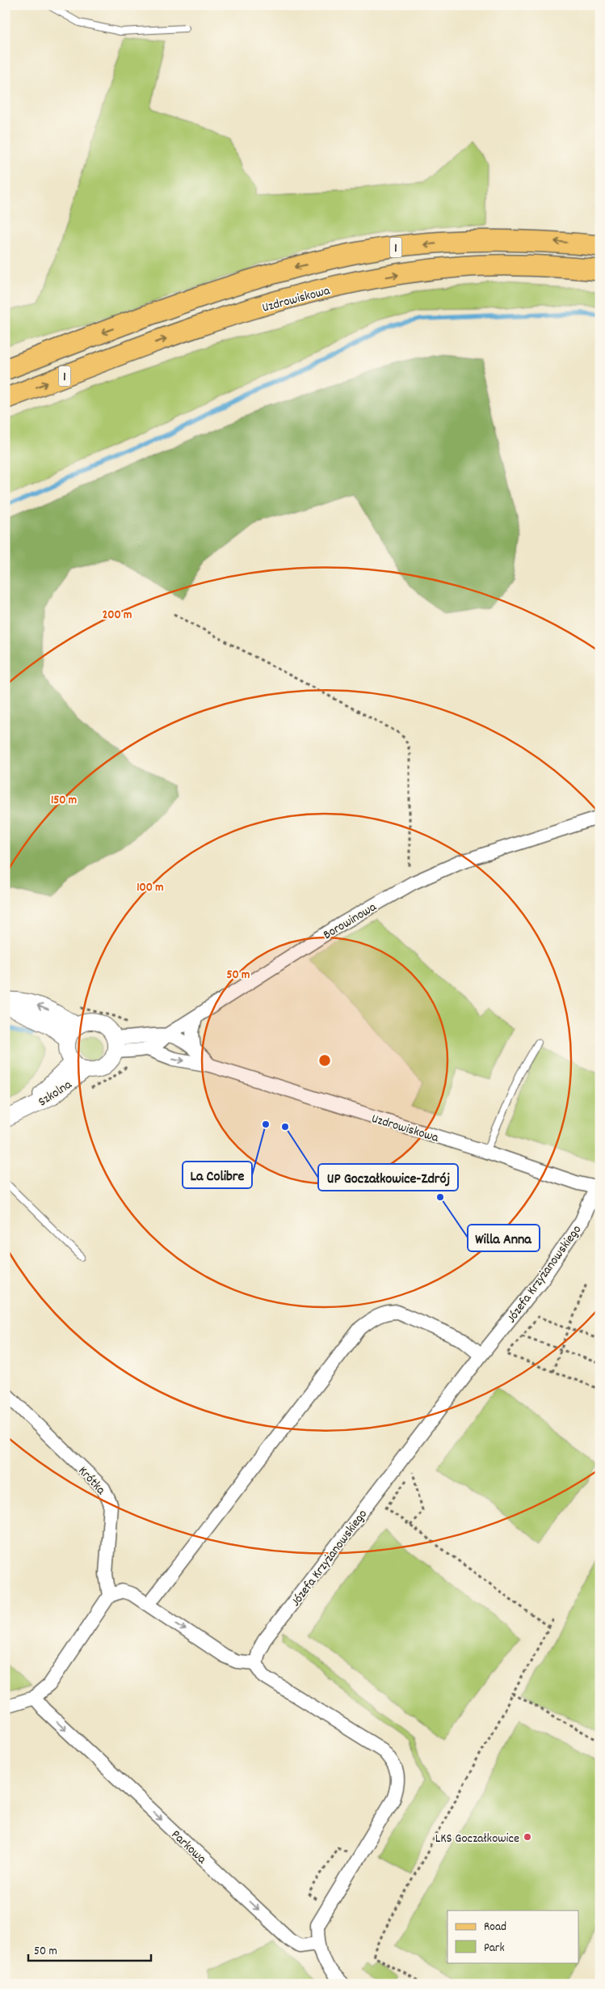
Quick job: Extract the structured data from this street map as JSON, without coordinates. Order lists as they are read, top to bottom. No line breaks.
{"streets":{"main road":["1","Uzdrowiskowa"],"street":["Borowinowa","Szkolna","Józefa Krzyżanowskiego","Krótka","Parkowa"]},"crossings":[["Uzdrowiskowa","Borowinowa"],["Uzdrowiskowa","Józefa Krzyżanowskiego"]],"one_way":["Parkowa"],"places":["La Colibre","UP Goczałkowice-Zdrój","Willa Anna","LKS Goczałkowice"],"legend":["Road","Park"],"scale_bar":"50 m","rings":["200 m","150 m","100 m","50 m"]}
